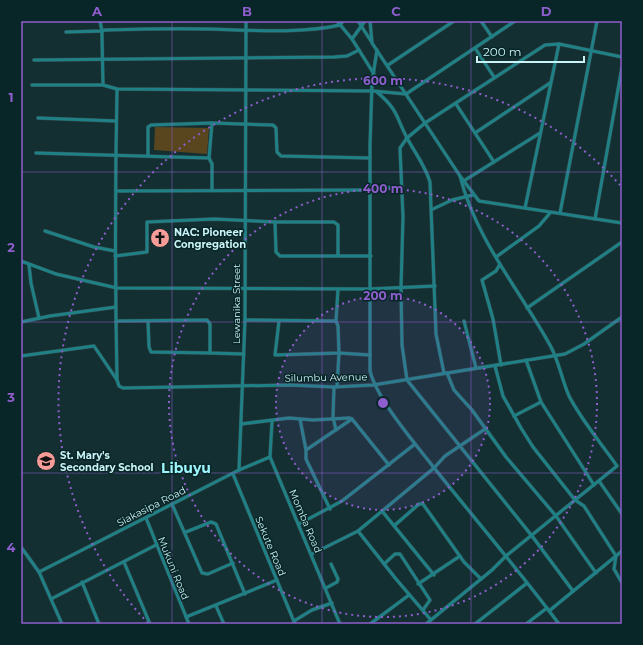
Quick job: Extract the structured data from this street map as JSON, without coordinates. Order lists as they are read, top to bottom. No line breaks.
{"streets":{"street":["Lewanika Street","Silumbu Avenue","Siakasipa Road","Momba Road","Sekute Road","Mukuni Road"]},"crossings":[["Lewanika Street","Silumbu Avenue"],["Lewanika Street","Siakasipa Road"],["Siakasipa Road","Momba Road"],["Siakasipa Road","Sekute Road"],["Siakasipa Road","Mukuni Road"]],"districts":["Libuyu"],"places":{"church":["NAC: Pioneer Congregation"],"school or university":["St. Mary's Secondary School"]},"scale_bar":"200 m","grid":{"columns":["A","B","C","D"],"rows":["1","2","3","4"]},"rings":["600 m","400 m","200 m"]}
